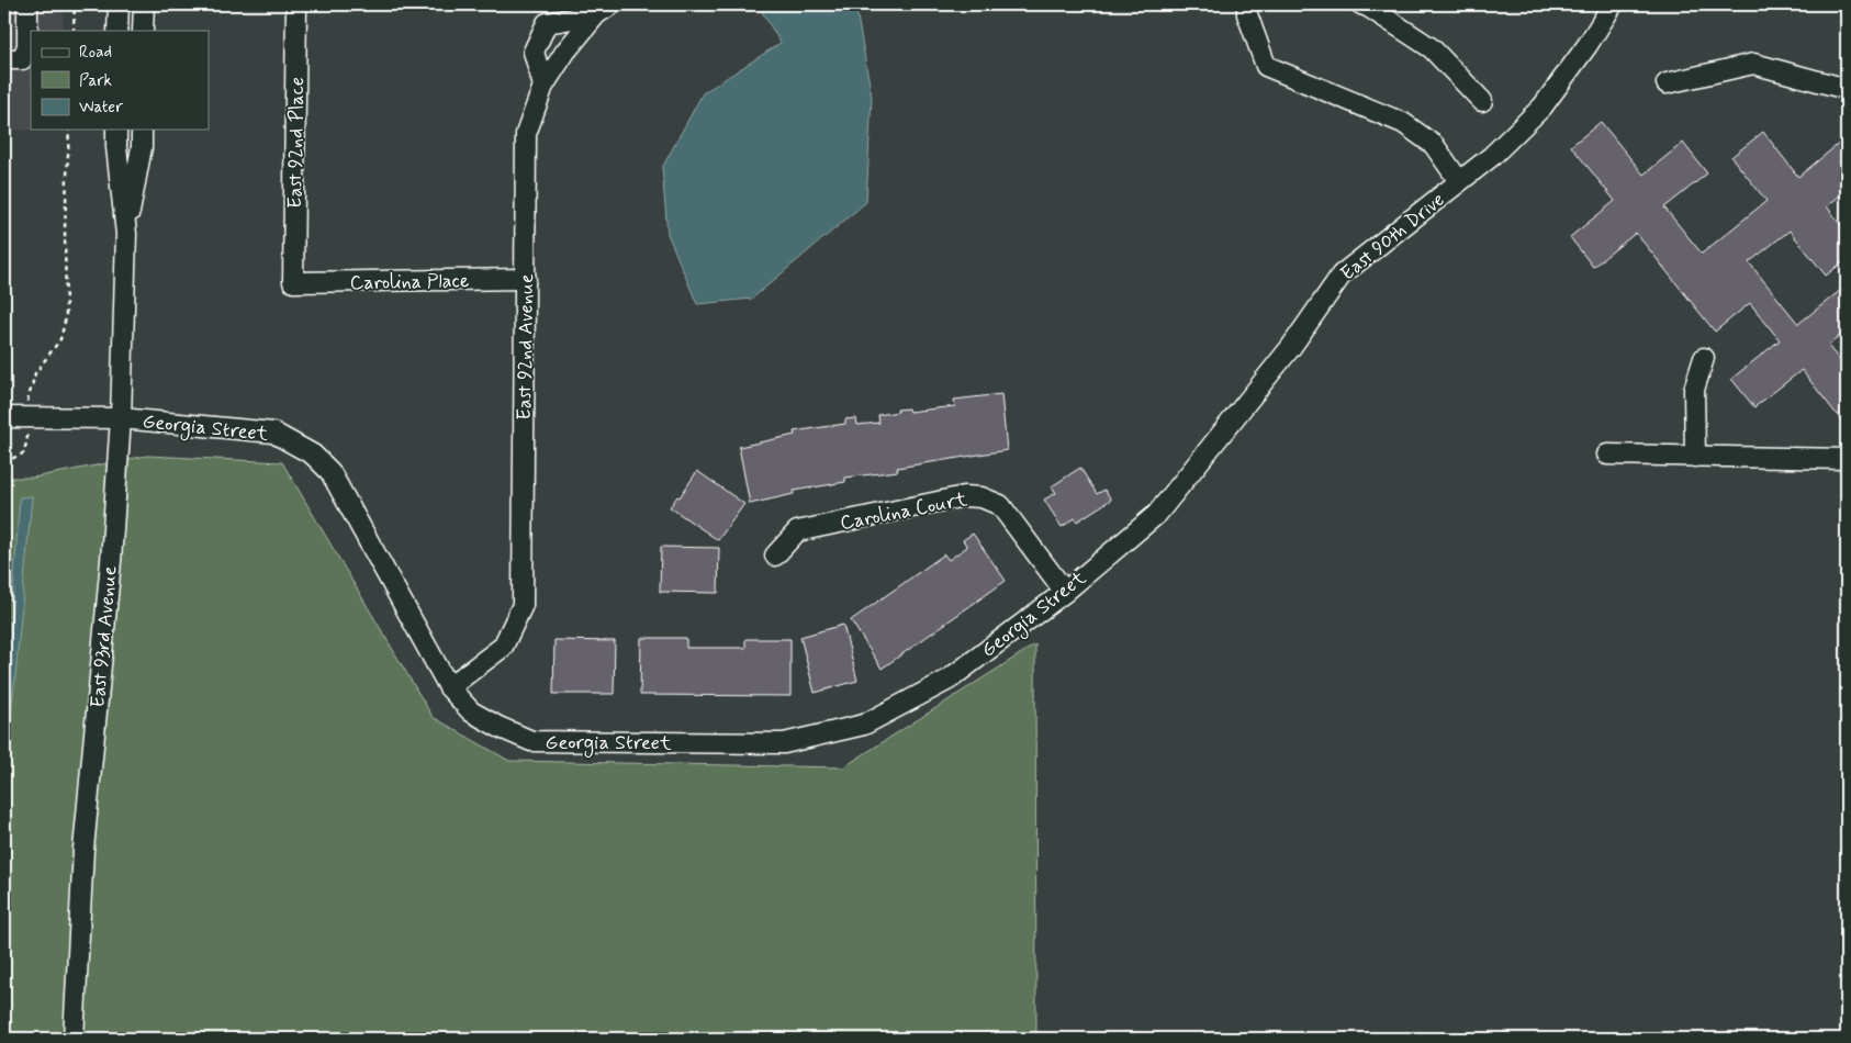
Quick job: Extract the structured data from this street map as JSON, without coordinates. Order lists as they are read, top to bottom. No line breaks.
{"streets":{"street":["East 92nd Place","East 90th Drive","Carolina Place","East 92nd Avenue","Georgia Street","Carolina Court","East 93rd Avenue"]},"crossings":[["East 92nd Place","Carolina Place"],["East 90th Drive","Georgia Street"],["Carolina Place","East 92nd Avenue"],["East 92nd Avenue","Georgia Street"],["Georgia Street","Carolina Court"],["Georgia Street","East 93rd Avenue"]],"legend":["Road","Park","Water"]}
